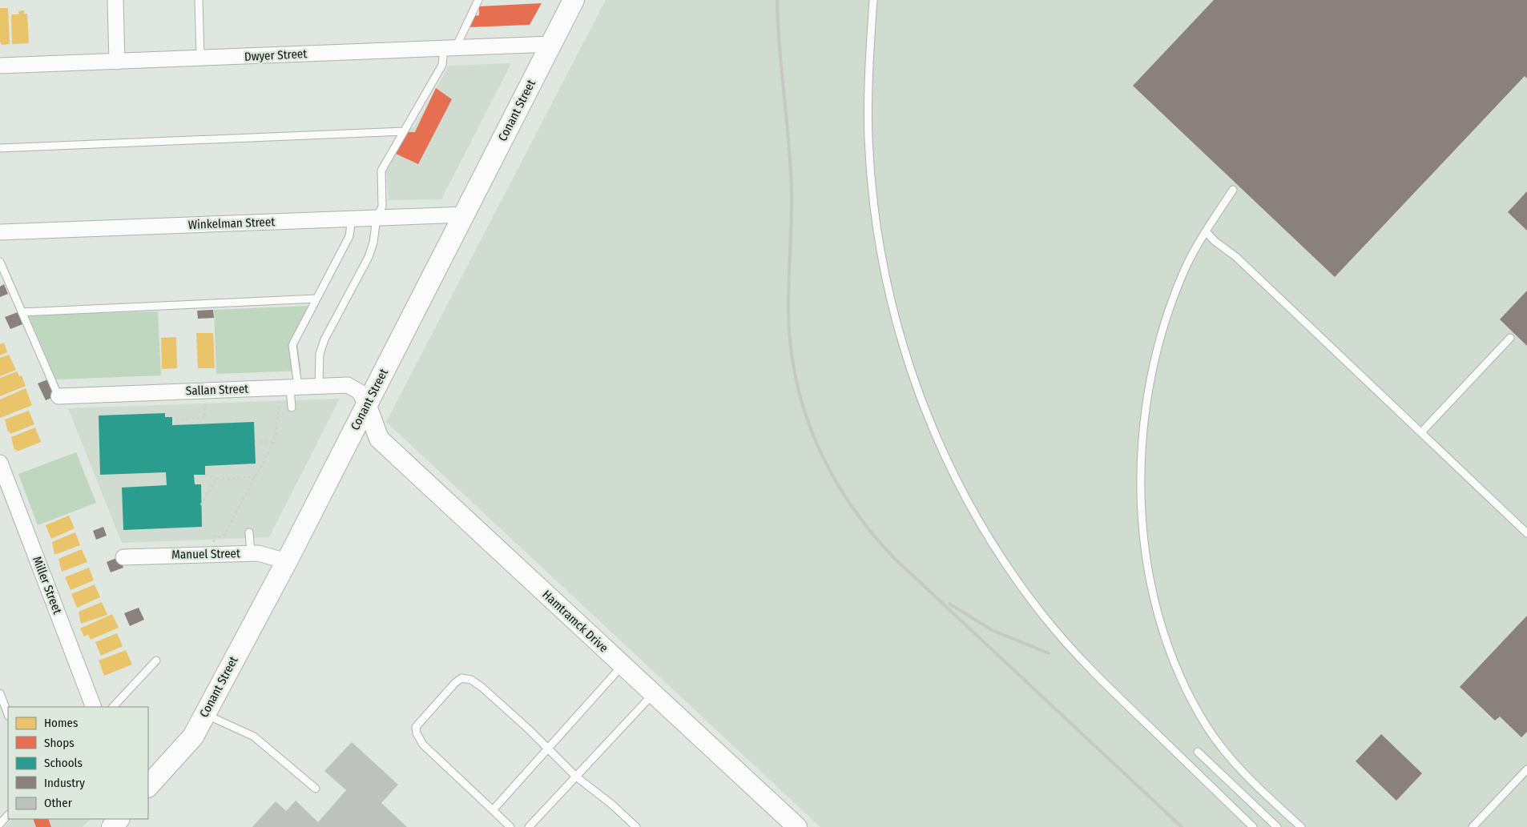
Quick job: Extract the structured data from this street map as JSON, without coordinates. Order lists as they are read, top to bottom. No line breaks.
{"streets":{"main road":["Conant Street"],"street":["Dwyer Street","Winkelman Street","Sallan Street","Manuel Street","Miller Street","Hamtramck Drive"]},"crossings":[["Dwyer Street","Conant Street"],["Conant Street","Winkelman Street"],["Conant Street","Sallan Street"],["Conant Street","Manuel Street"],["Conant Street","Hamtramck Drive"],["Sallan Street","Hamtramck Drive"]],"legend":["Homes","Shops","Schools","Industry","Other"]}
